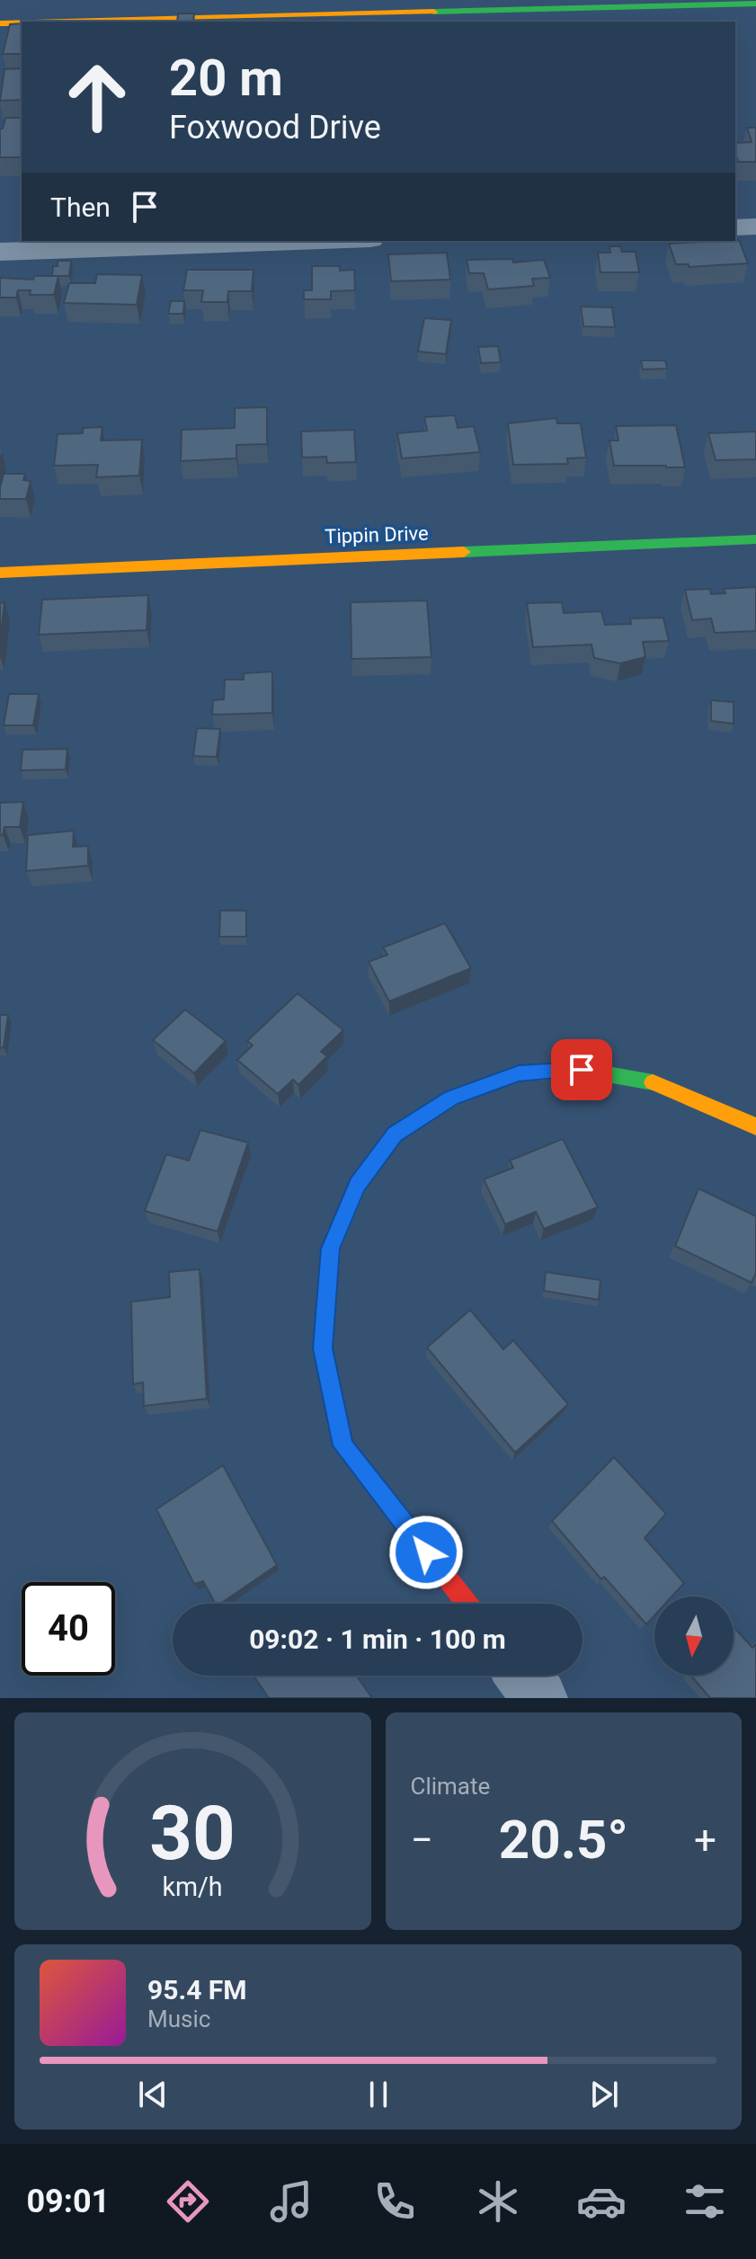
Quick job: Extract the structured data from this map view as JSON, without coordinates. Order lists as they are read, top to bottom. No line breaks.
{"streets":{"street":["Tippin Drive"]},"north":"bottom","page":{"turn":["20 m","Foxwood Drive"],"then":"Then","limit":"40","trip":"09:02 · 1 min · 100 m","tile":"Climate","heat":["−","20.5°","+"],"song":["95.4 FM","Music"],"tabs":"09:01","gauge":["30","km/h"]}}
